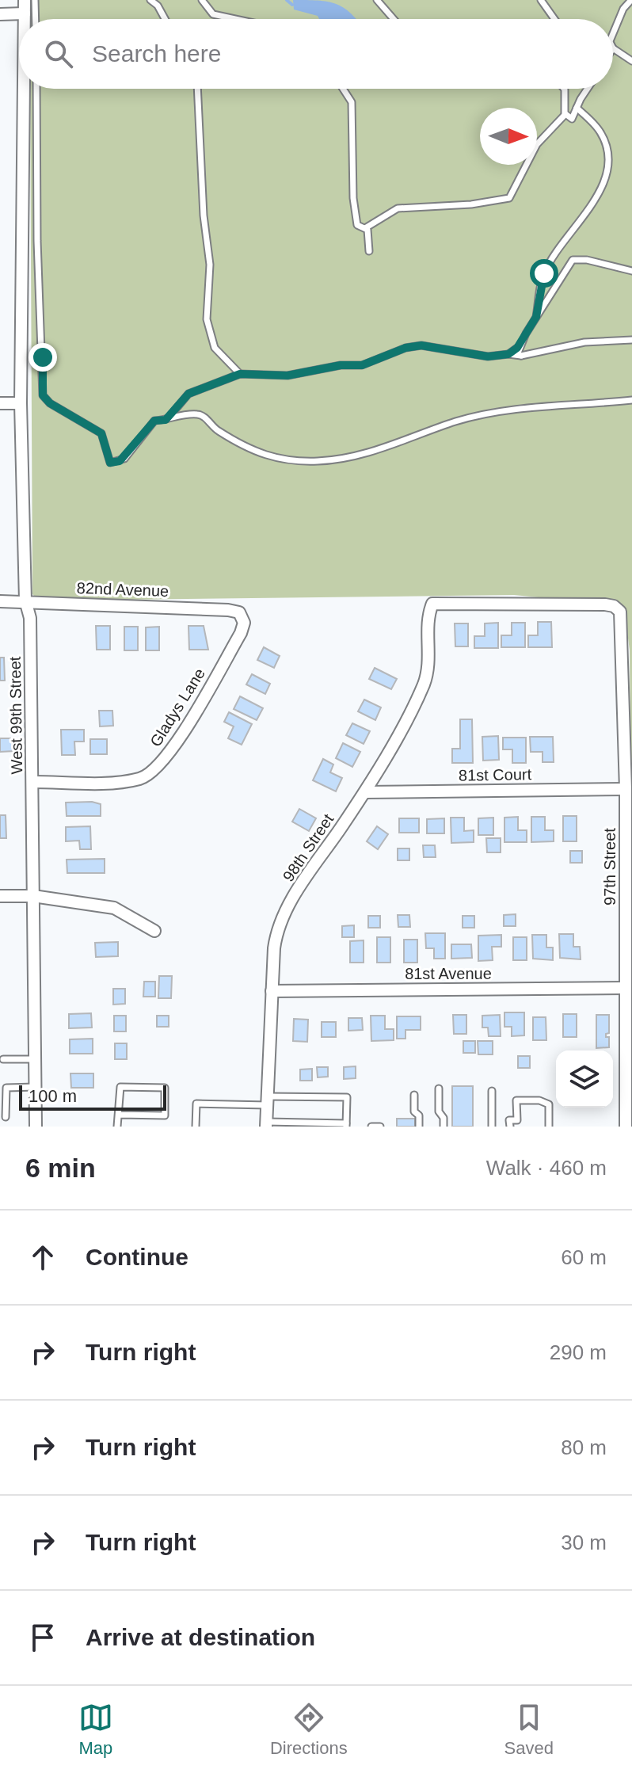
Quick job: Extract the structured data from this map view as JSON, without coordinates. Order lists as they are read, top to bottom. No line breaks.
{"streets":{"street":["82nd Avenue","Gladys Lane","West 99th Street","81st Court","98th Street","97th Street","81st Avenue"]},"crossings":[["82nd Avenue","Gladys Lane"],["82nd Avenue","West 99th Street"],["Gladys Lane","West 99th Street"],["81st Court","98th Street"],["81st Court","97th Street"],["98th Street","97th Street"],["98th Street","81st Avenue"],["97th Street","81st Avenue"]],"scale_bar":"100 m","north":"right","page":{"search":"Search here","scale":"100 m","heading":["6 min","Walk · 460 m"],"list":[["Continue","60 m"],["Turn right","290 m"],["Turn right","80 m"],["Turn right","30 m"],"Arrive at destination"],"nav":["Map","Directions","Saved"]}}
